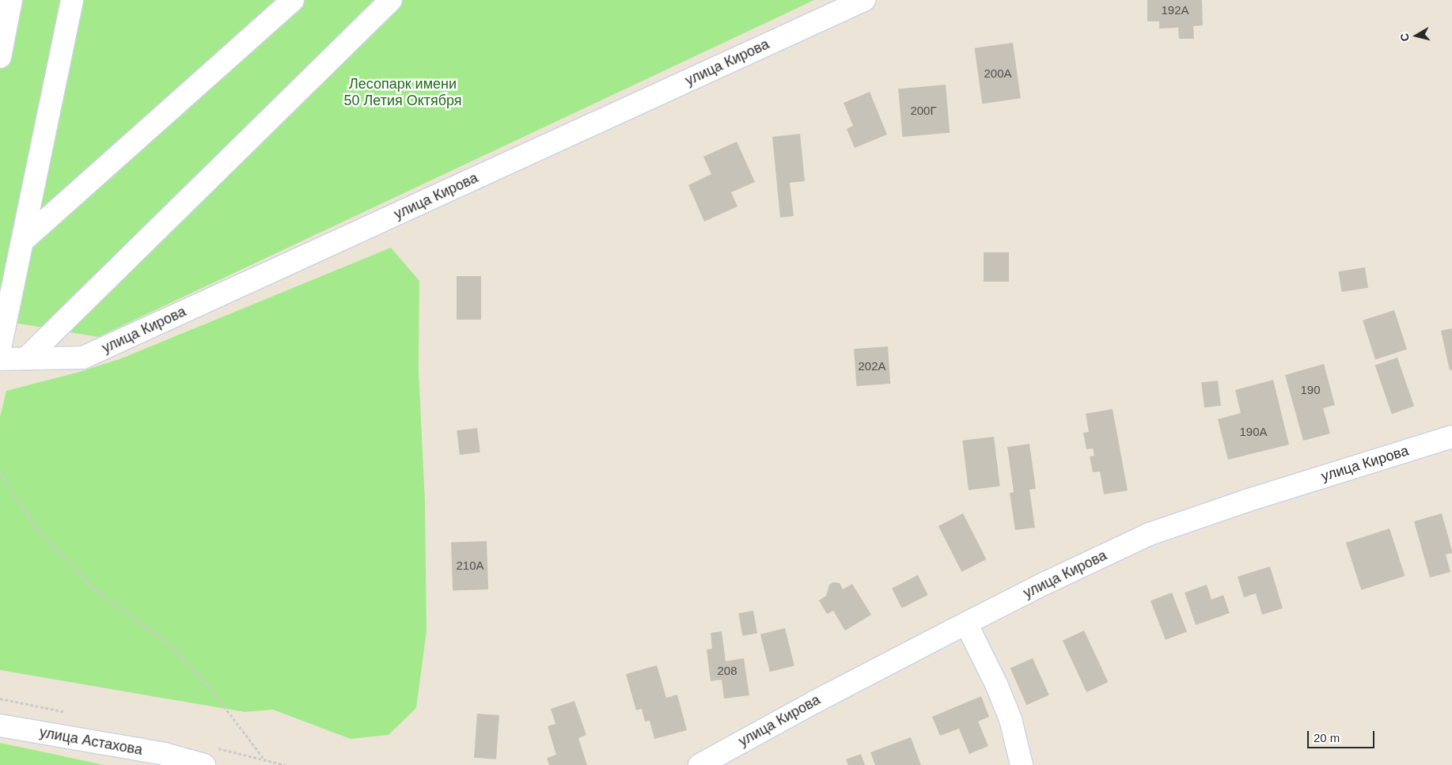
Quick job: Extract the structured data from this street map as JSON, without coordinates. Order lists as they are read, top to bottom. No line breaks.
{"streets":{"street":["улица Кирова","улица Астахова"]},"parks":["Лесопарк имени 50 Летия Октября"],"house_numbers":["192А","200А","200Г","202А","190","190А","210А","208"],"scale_bar":"20 m","north":"left"}
